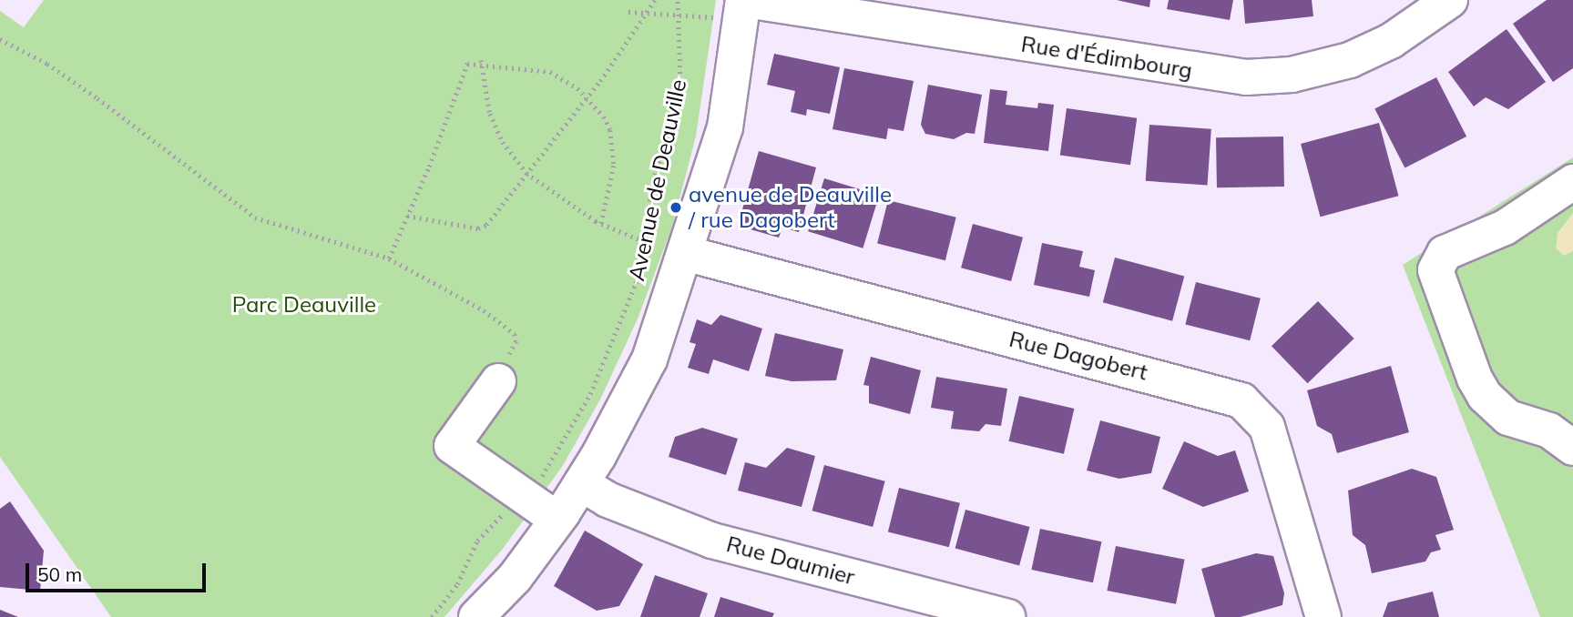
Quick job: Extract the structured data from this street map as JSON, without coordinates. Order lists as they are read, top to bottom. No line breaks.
{"streets":{"street":["Rue d'Édimbourg","Avenue de Deauville","Rue Dagobert","Rue Daumier"]},"crossings":[["Rue d'Édimbourg","Avenue de Deauville"],["Avenue de Deauville","Rue Dagobert"],["Avenue de Deauville","Rue Daumier"]],"parks":["Parc Deauville"],"places":["avenue de Deauville / rue Dagobert"],"scale_bar":"50 m"}
